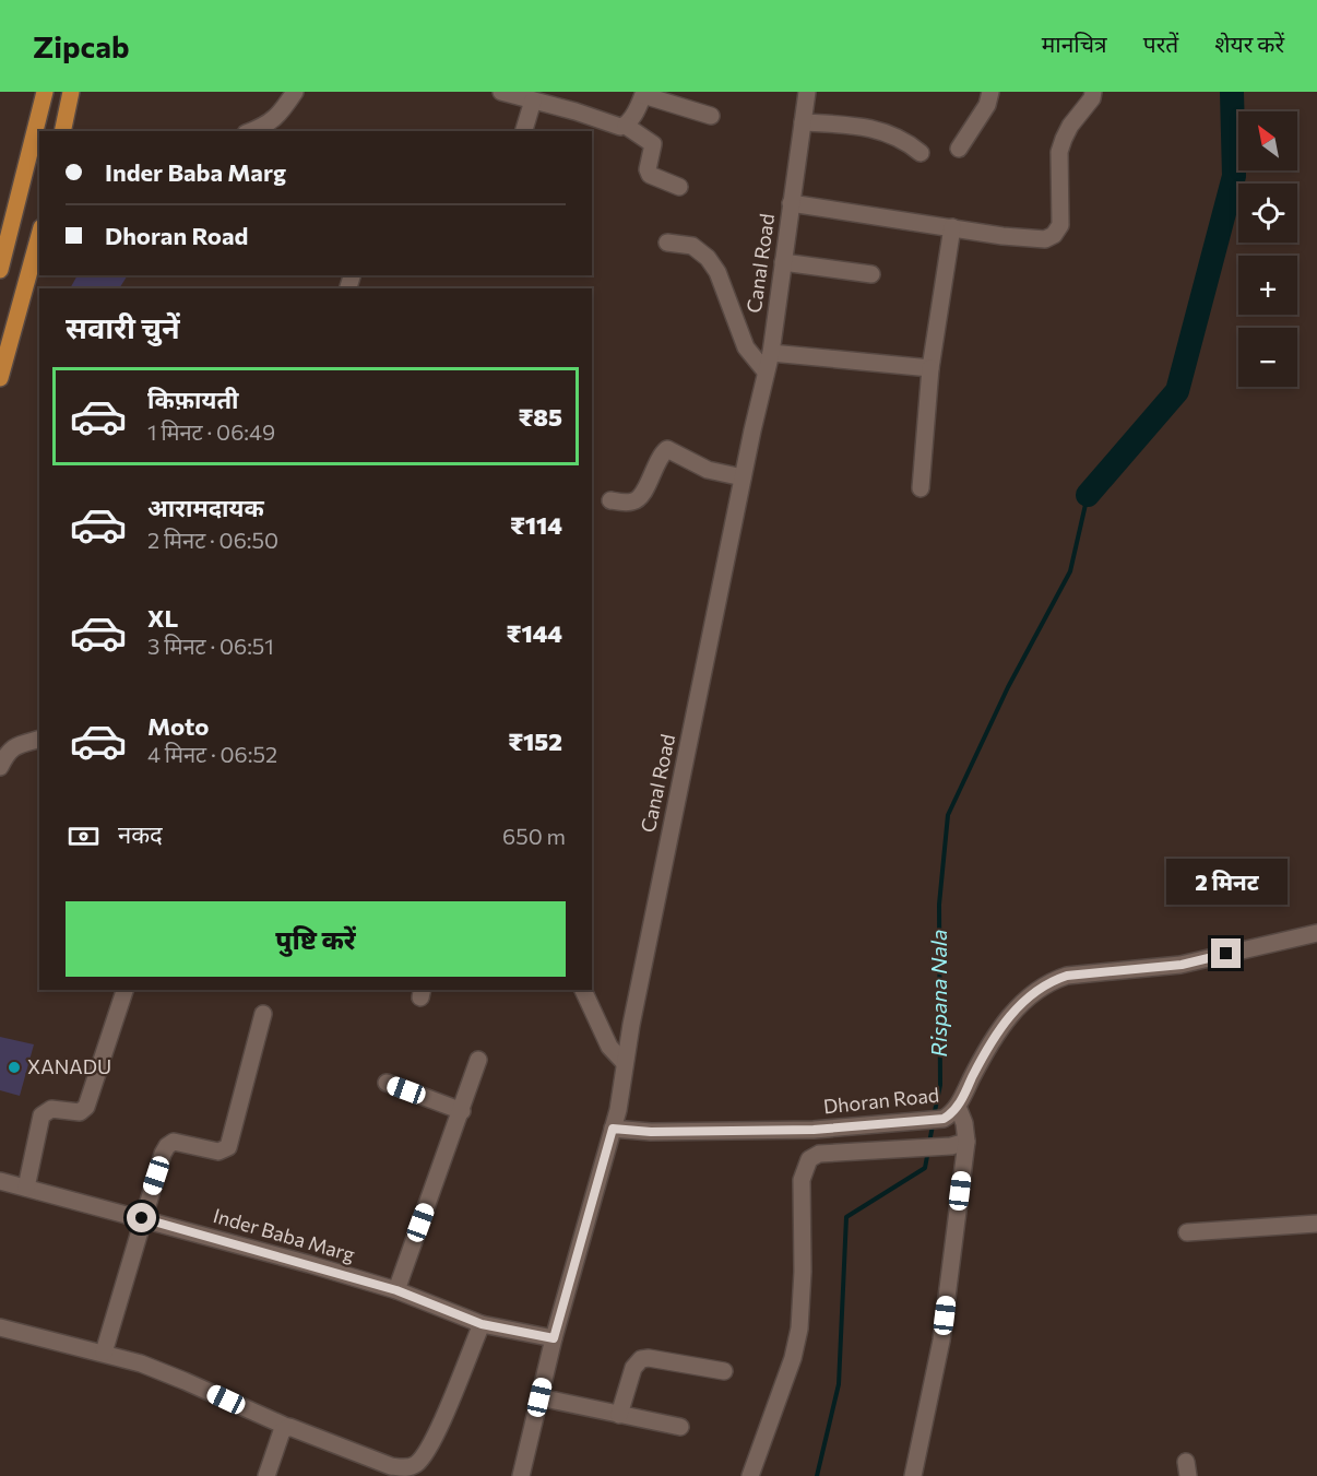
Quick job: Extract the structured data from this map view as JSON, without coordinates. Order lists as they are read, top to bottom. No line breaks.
{"streets":{"street":["Canal Road","Dhoran Road","Inder Baba Marg"]},"crossings":[["Canal Road","Dhoran Road"],["Canal Road","Inder Baba Marg"]],"water":["Rispana Nala"],"places":["XANADU"],"north":"top left","page":{"header":"Zipcab","nav":["मानचित्र","परतें","शेयर करें"],"map_buttons":["+","−"],"banner":["Inder Baba Marg","Dhoran Road"],"heading":"सवारी चुनें","list":[{"name":"किफ़ायती","note":"1 मिनट · 06:49","value":"₹85"},{"name":"आरामदायक","note":"2 मिनट · 06:50","value":"₹114"},{"name":"XL","note":"3 मिनट · 06:51","value":"₹144"},{"name":"Moto","note":"4 मिनट · 06:52","value":"₹152"}],"pay":["नकद","650 m"],"bubble":"2 मिनट","buttons":"पुष्टि करें"}}
